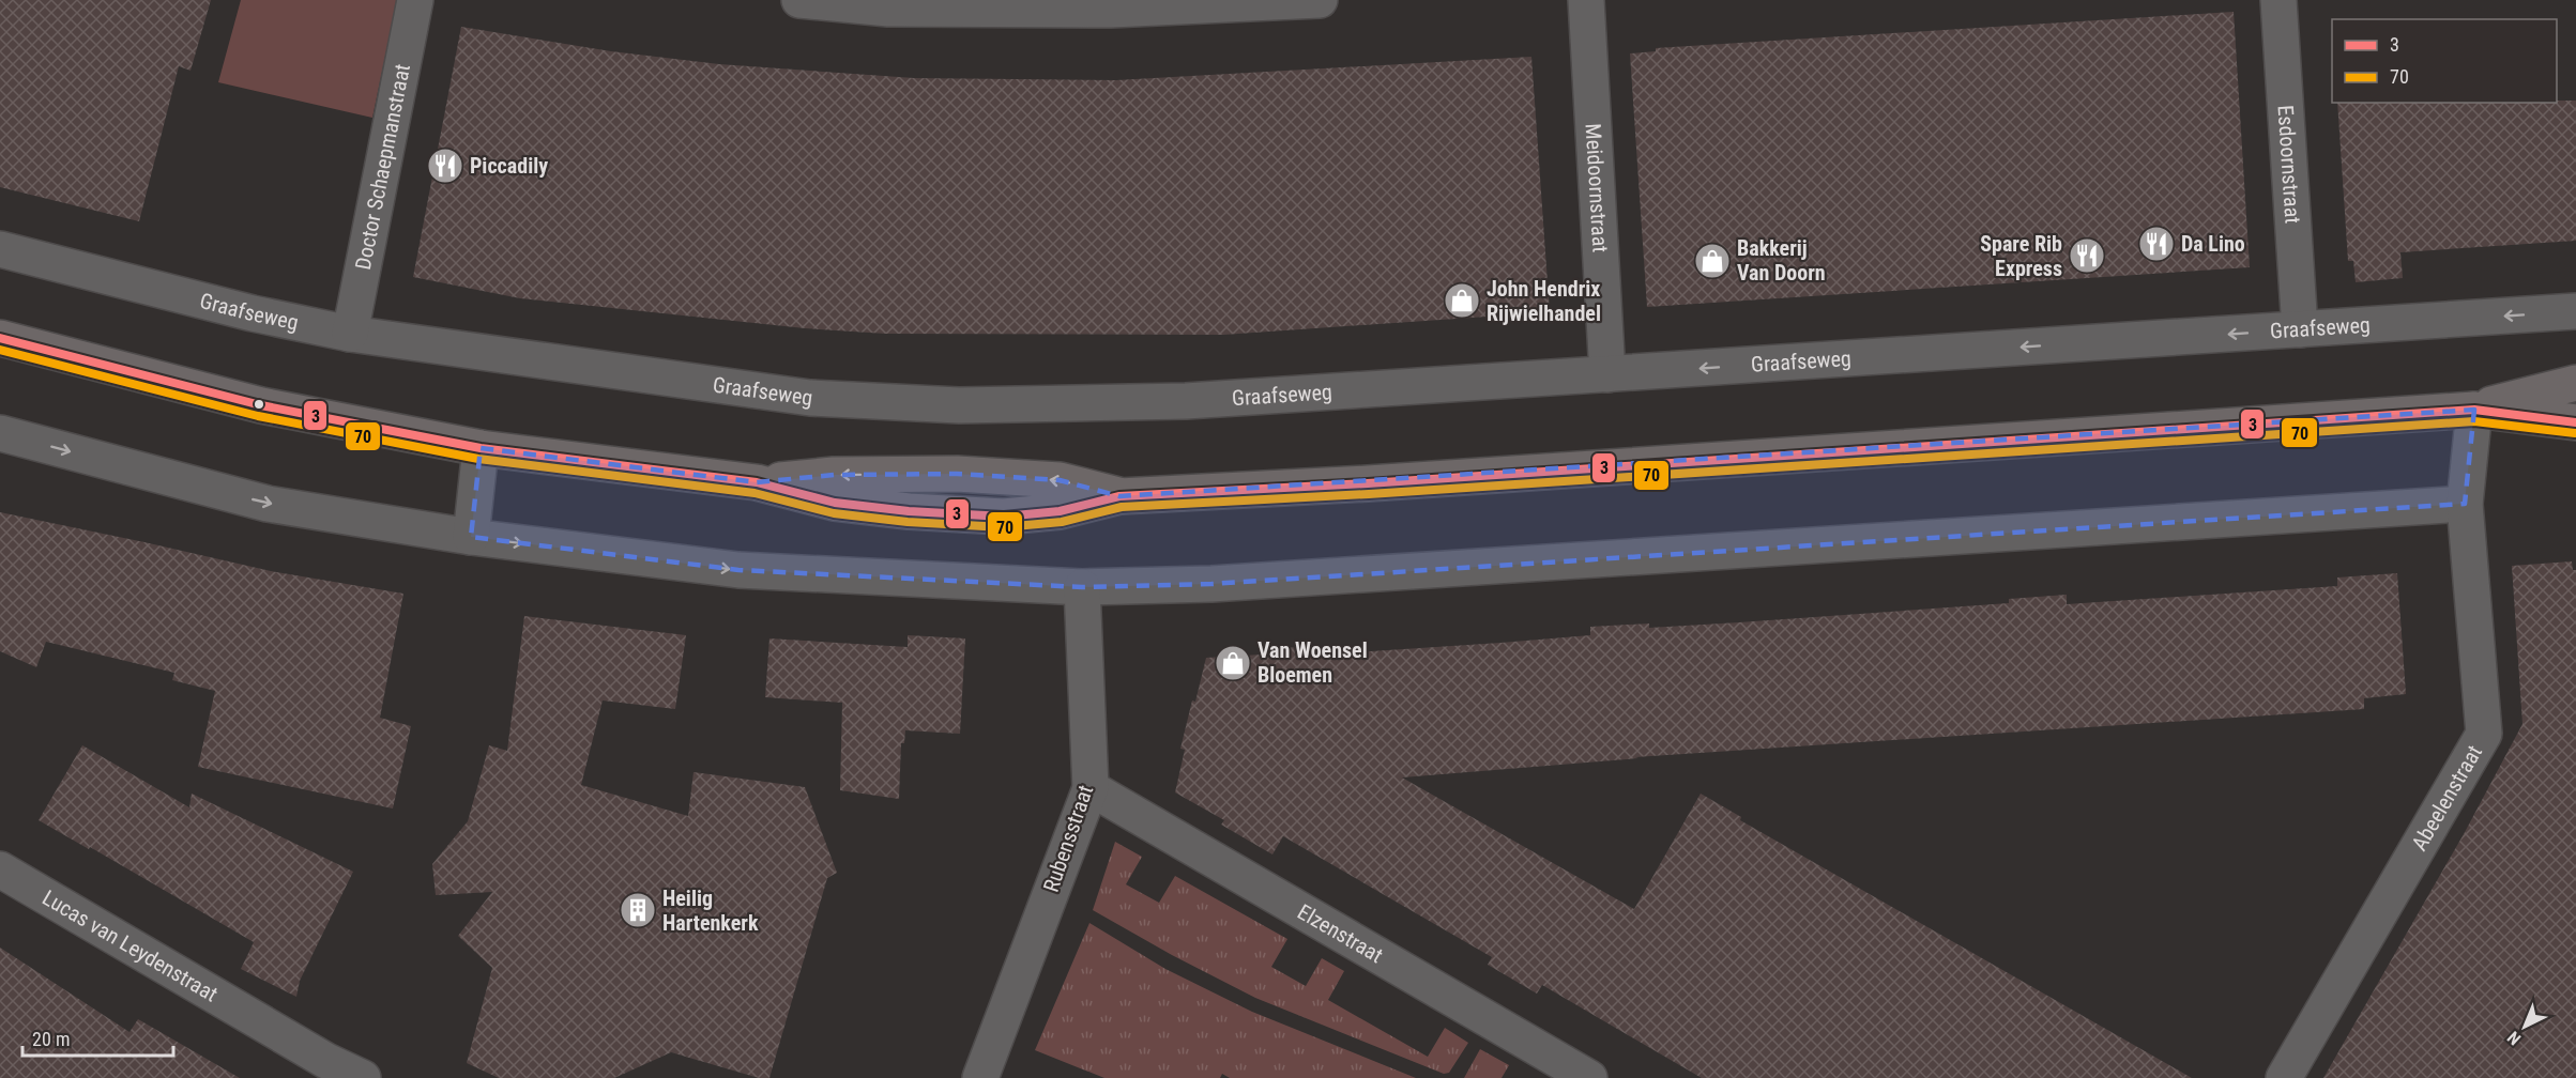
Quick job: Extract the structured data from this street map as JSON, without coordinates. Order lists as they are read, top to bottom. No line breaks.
{"streets":{"street":["Esdoornstraat","Doctor Schaepmanstraat","Meidoornstraat","Graafseweg","Abeelenstraat","Rubensstraat","Elzenstraat","Lucas van Leydenstraat"]},"crossings":[["Esdoornstraat","Graafseweg"],["Doctor Schaepmanstraat","Graafseweg"],["Meidoornstraat","Graafseweg"],["Rubensstraat","Elzenstraat"]],"places":{"restaurant":["Piccadily","Da Lino","Spare Rib Express"],"shop":["Bakkerij Van Doorn","John Hendrix Rijwielhandel","Van Woensel Bloemen"],"building":["Heilig Hartenkerk"]},"lines":["transit line 3","transit line 70"],"legend":["3","70"],"scale_bar":"20 m","north":"bottom left"}
